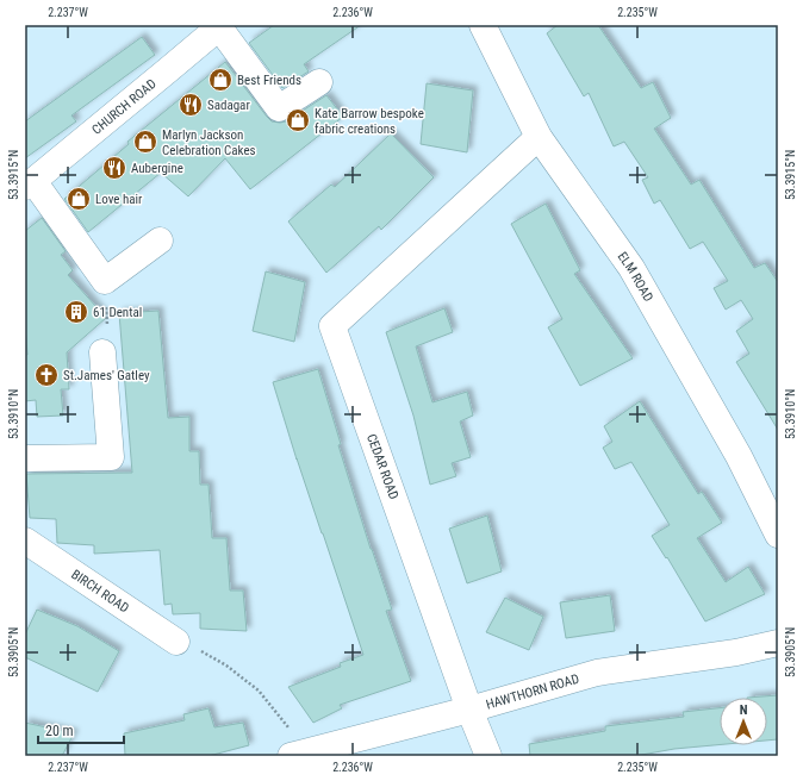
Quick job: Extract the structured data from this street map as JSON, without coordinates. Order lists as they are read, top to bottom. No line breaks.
{"streets":{"street":["CHURCH ROAD","ELM ROAD","CEDAR ROAD","BIRCH ROAD","HAWTHORN ROAD"]},"crossings":[["ELM ROAD","CEDAR ROAD"],["CEDAR ROAD","HAWTHORN ROAD"]],"places":{"shop":["Best Friends","Kate Barrow bespoke fabric creations","Marlyn Jackson Celebration Cakes","Love hair"],"restaurant":["Sadagar","Aubergine"],"building":["61 Dental"],"church":["St.James' Gatley"]},"scale_bar":"20 m","north":"top","coordinates":["2.237°W","2.236°W","2.235°W","53.3915°N","53.3910°N","53.3905°N"]}
